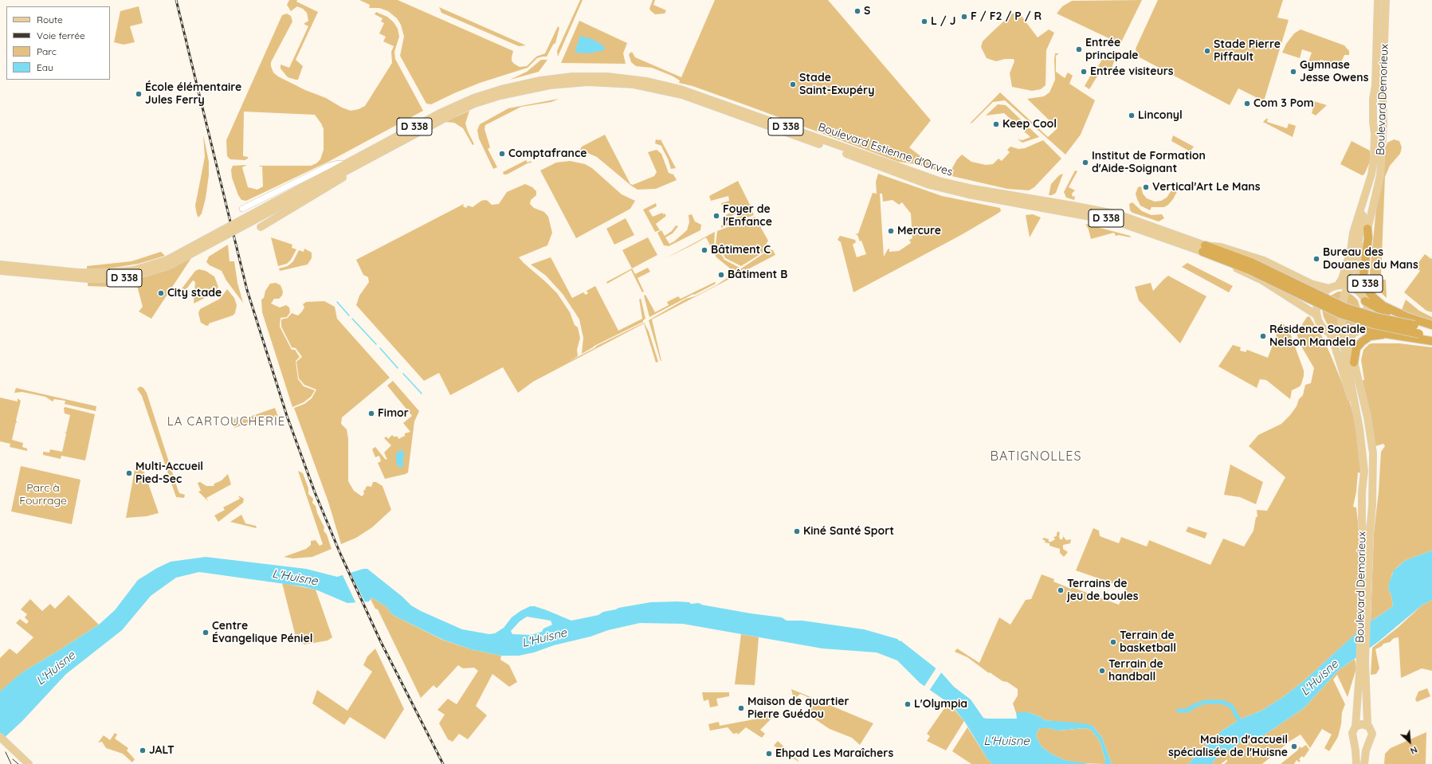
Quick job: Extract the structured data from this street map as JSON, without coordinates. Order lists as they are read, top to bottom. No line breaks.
{"streets":{"highway":["D 338","Boulevard Estienne d'Orves"],"main road":["Boulevard Demorieux"]},"crossings":[["D 338","Boulevard Estienne d'Orves"]],"districts":["LA CARTOUCHERIE","BATIGNOLLES"],"water":["L'Huisne"],"parks":["Parc à Fourrage"],"places":["S","F / F2 / P / R","L / J","Entrée principale","Stade Pierre Piffault","Entrée visiteurs","Gymnase Jesse Owens","Stade Saint-Exupéry","École élémentaire Jules Ferry","Com 3 Pom","Linconyl","Keep Cool","Comptafrance","Institut de Formation d'Aide-Soignant","Vertical'Art Le Mans","Foyer de l'Enfance","Mercure","Bâtiment C","Bureau des Douanes du Mans","Bâtiment B","City stade","Résidence Sociale Nelson Mandela","Fimor","Multi-Accueil Pied-Sec","Kiné Santé Sport","Terrains de jeu de boules","Centre Évangelique Péniel","Terrain de basketball","Terrain de handball","L'Olympia","Maison de quartier Pierre Guédou","Maison d'accueil spécialisée de l'Huisne","JALT","Ehpad Les Maraîchers"],"legend":["Route","Voie ferrée","Parc","Eau"],"north":"bottom right"}
